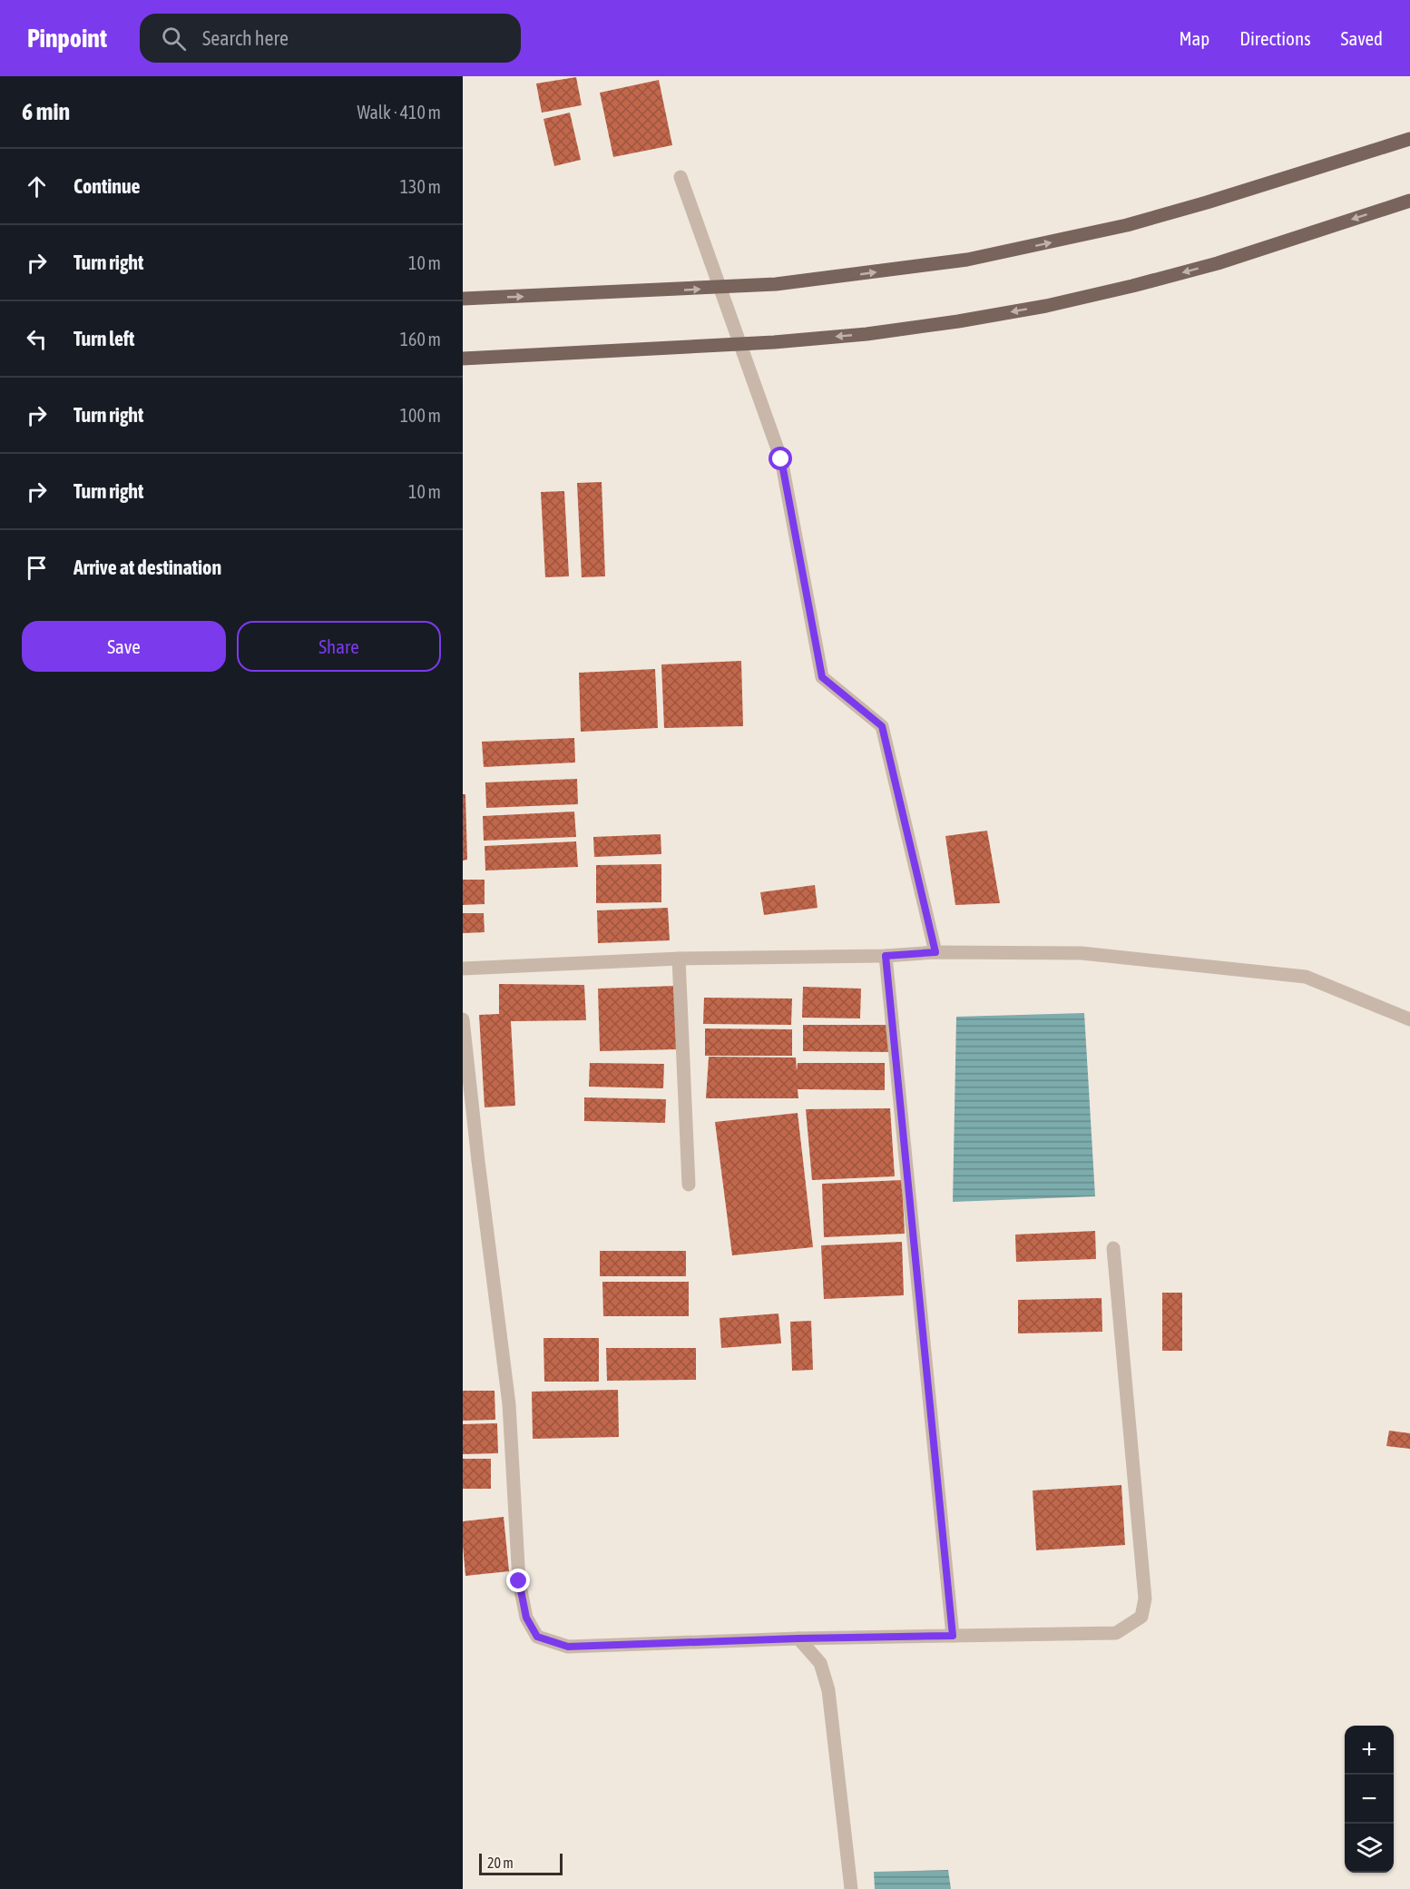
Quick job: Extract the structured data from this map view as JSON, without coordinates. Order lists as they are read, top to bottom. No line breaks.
{"scale_bar":"20 m","page":{"header":"Pinpoint","search":"Search here","nav":["Map","Directions","Saved"],"heading":["6 min","Walk · 410 m"],"list":[["Continue","130 m"],["Turn right","10 m"],["Turn left","160 m"],["Turn right","100 m"],["Turn right","10 m"],"Arrive at destination"],"buttons":["Save","Share"],"map_buttons":["+","−"],"scale":"20 m"}}
